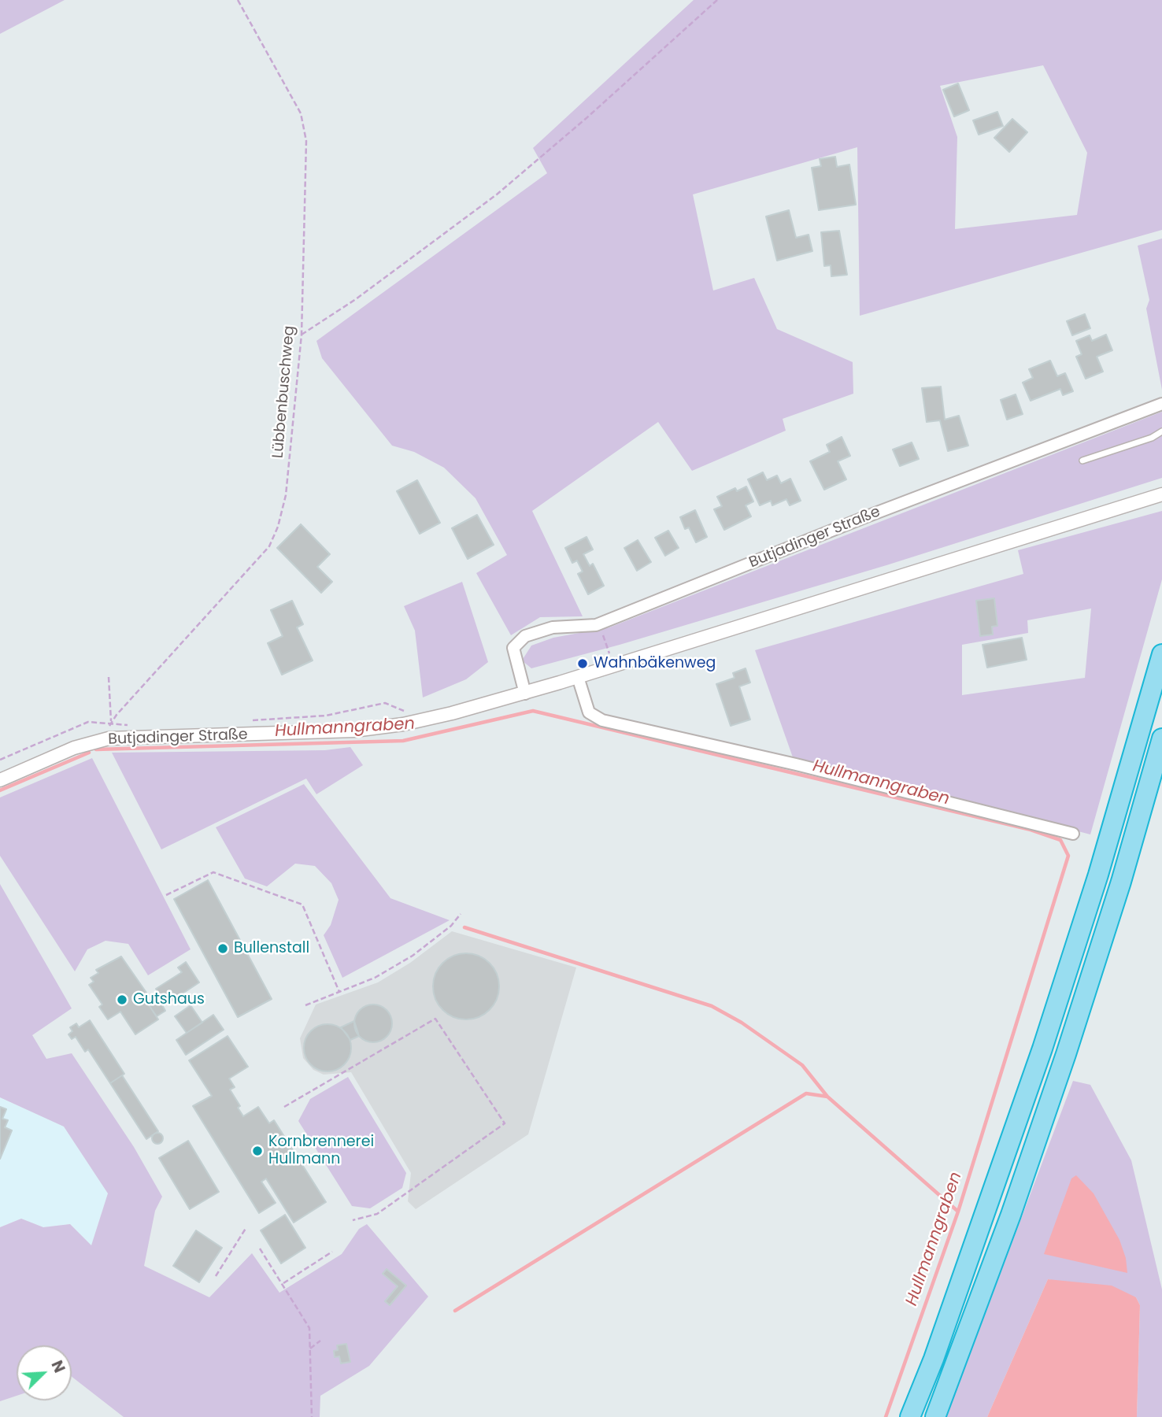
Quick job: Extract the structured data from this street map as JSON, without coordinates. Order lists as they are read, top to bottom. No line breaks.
{"streets":{"street":["Butjadinger Straße"],"path":["Lübbenbuschweg"]},"water":["Hullmanngraben"],"places":["Wahnbäkenweg","Bullenstall","Gutshaus","Kornbrennerei Hullmann"],"north":"top right"}
